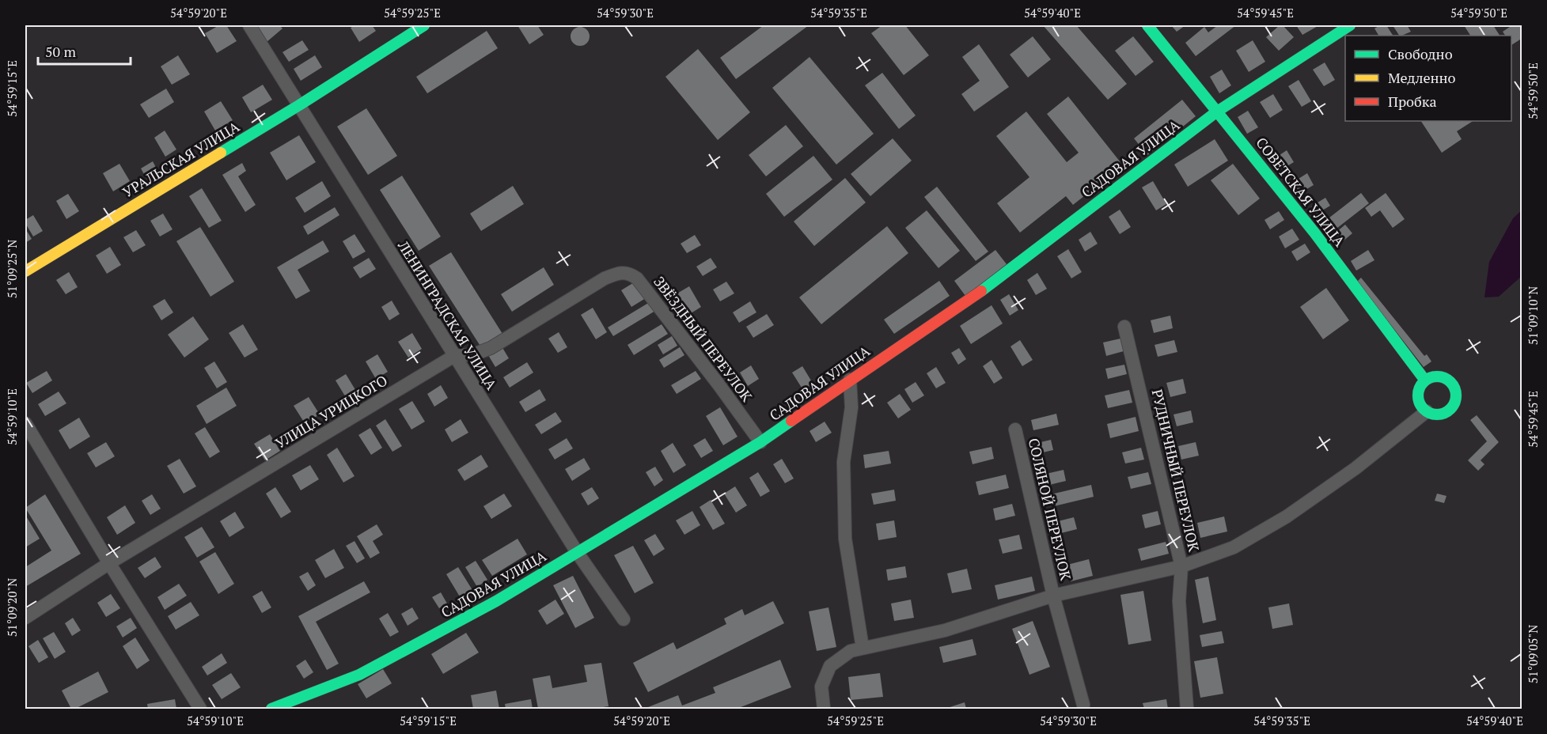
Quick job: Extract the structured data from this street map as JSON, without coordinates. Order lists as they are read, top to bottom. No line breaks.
{"streets":{"street":["САДОВАЯ УЛИЦА","УРАЛЬСКАЯ УЛИЦА","СОВЕТСКАЯ УЛИЦА","ЛЕНИНГРАДСКАЯ УЛИЦА","ЗВЁЗДНЫЙ ПЕРЕУЛОК","УЛИЦА УРИЦКОГО","РУДНИЧНЫЙ ПЕРЕУЛОК","СОЛЯНОЙ ПЕРЕУЛОК"]},"crossings":[["САДОВАЯ УЛИЦА","СОВЕТСКАЯ УЛИЦА"],["САДОВАЯ УЛИЦА","ЛЕНИНГРАДСКАЯ УЛИЦА"],["САДОВАЯ УЛИЦА","ЗВЁЗДНЫЙ ПЕРЕУЛОК"],["УРАЛЬСКАЯ УЛИЦА","ЛЕНИНГРАДСКАЯ УЛИЦА"],["ЛЕНИНГРАДСКАЯ УЛИЦА","УЛИЦА УРИЦКОГО"],["ЗВЁЗДНЫЙ ПЕРЕУЛОК","УЛИЦА УРИЦКОГО"]],"legend":["Свободно","Медленно","Пробка"],"scale_bar":"50 m","coordinates":["54°59'20\"E","54°59'25\"E","54°59'30\"E","54°59'35\"E","54°59'40\"E","54°59'45\"E","54°59'50\"E","54°59'15\"E","51°09'25\"N","51°09'10\"N","54°59'10\"E","51°09'20\"N","51°09'05\"N"]}
